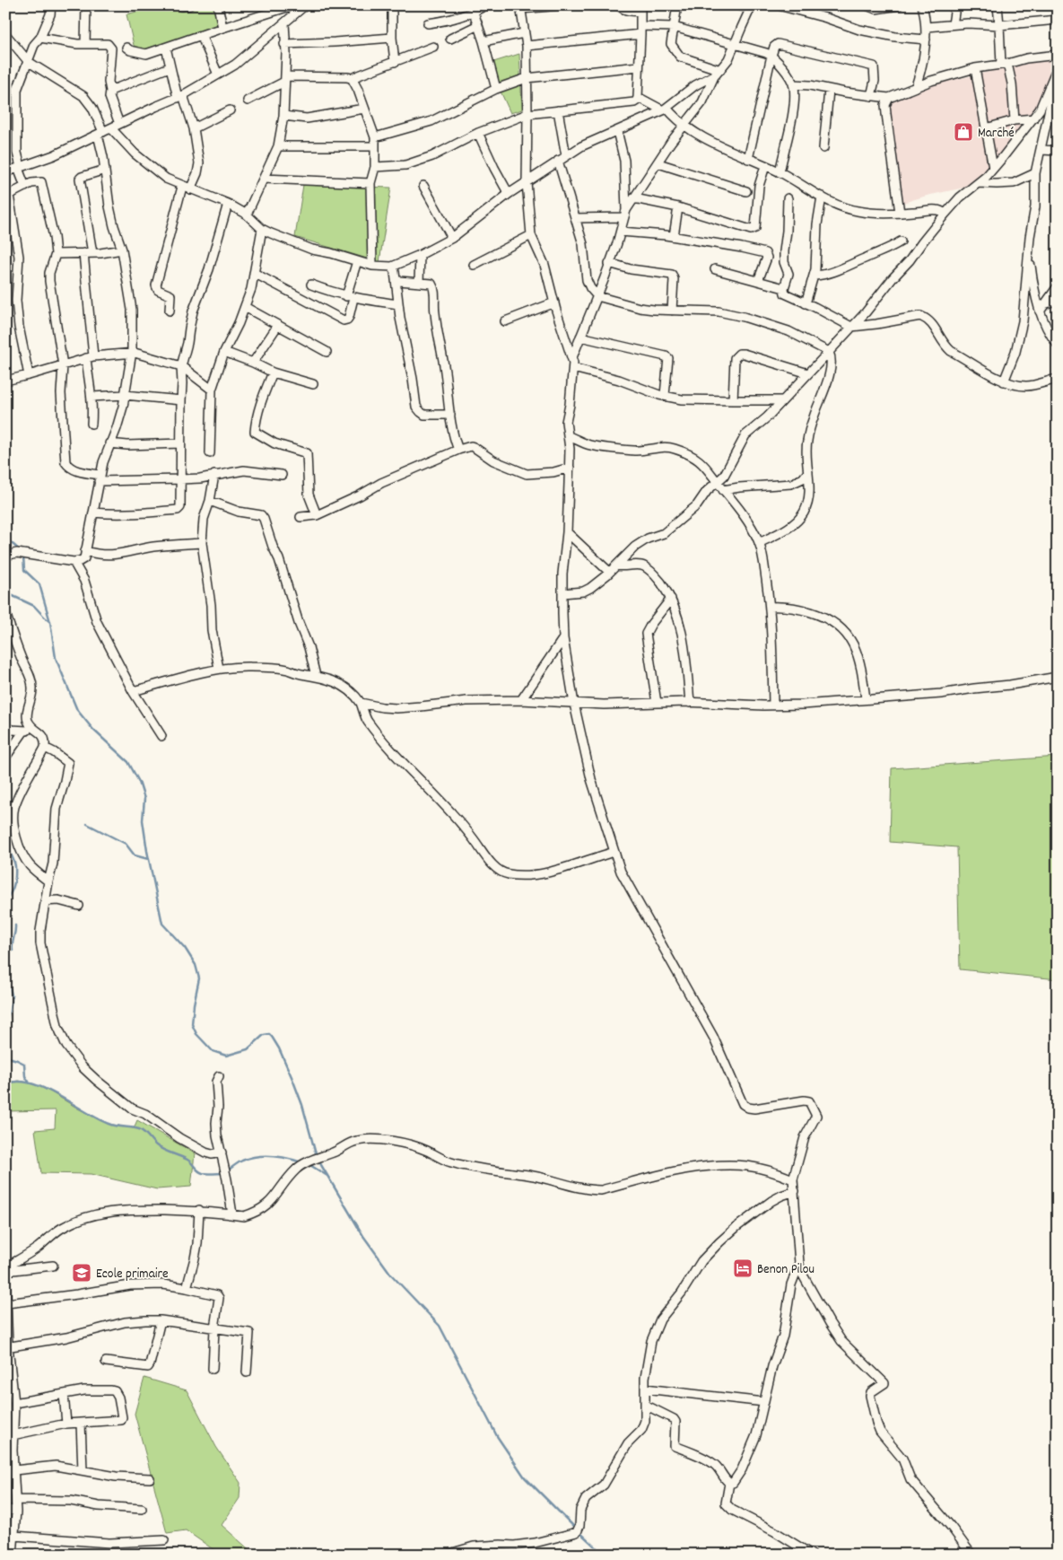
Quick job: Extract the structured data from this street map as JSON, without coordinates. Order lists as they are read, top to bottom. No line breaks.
{"places":{"shop":["Marché"],"hotel":["Benon Pilou"],"school or university":["Ecole primaire"]}}
